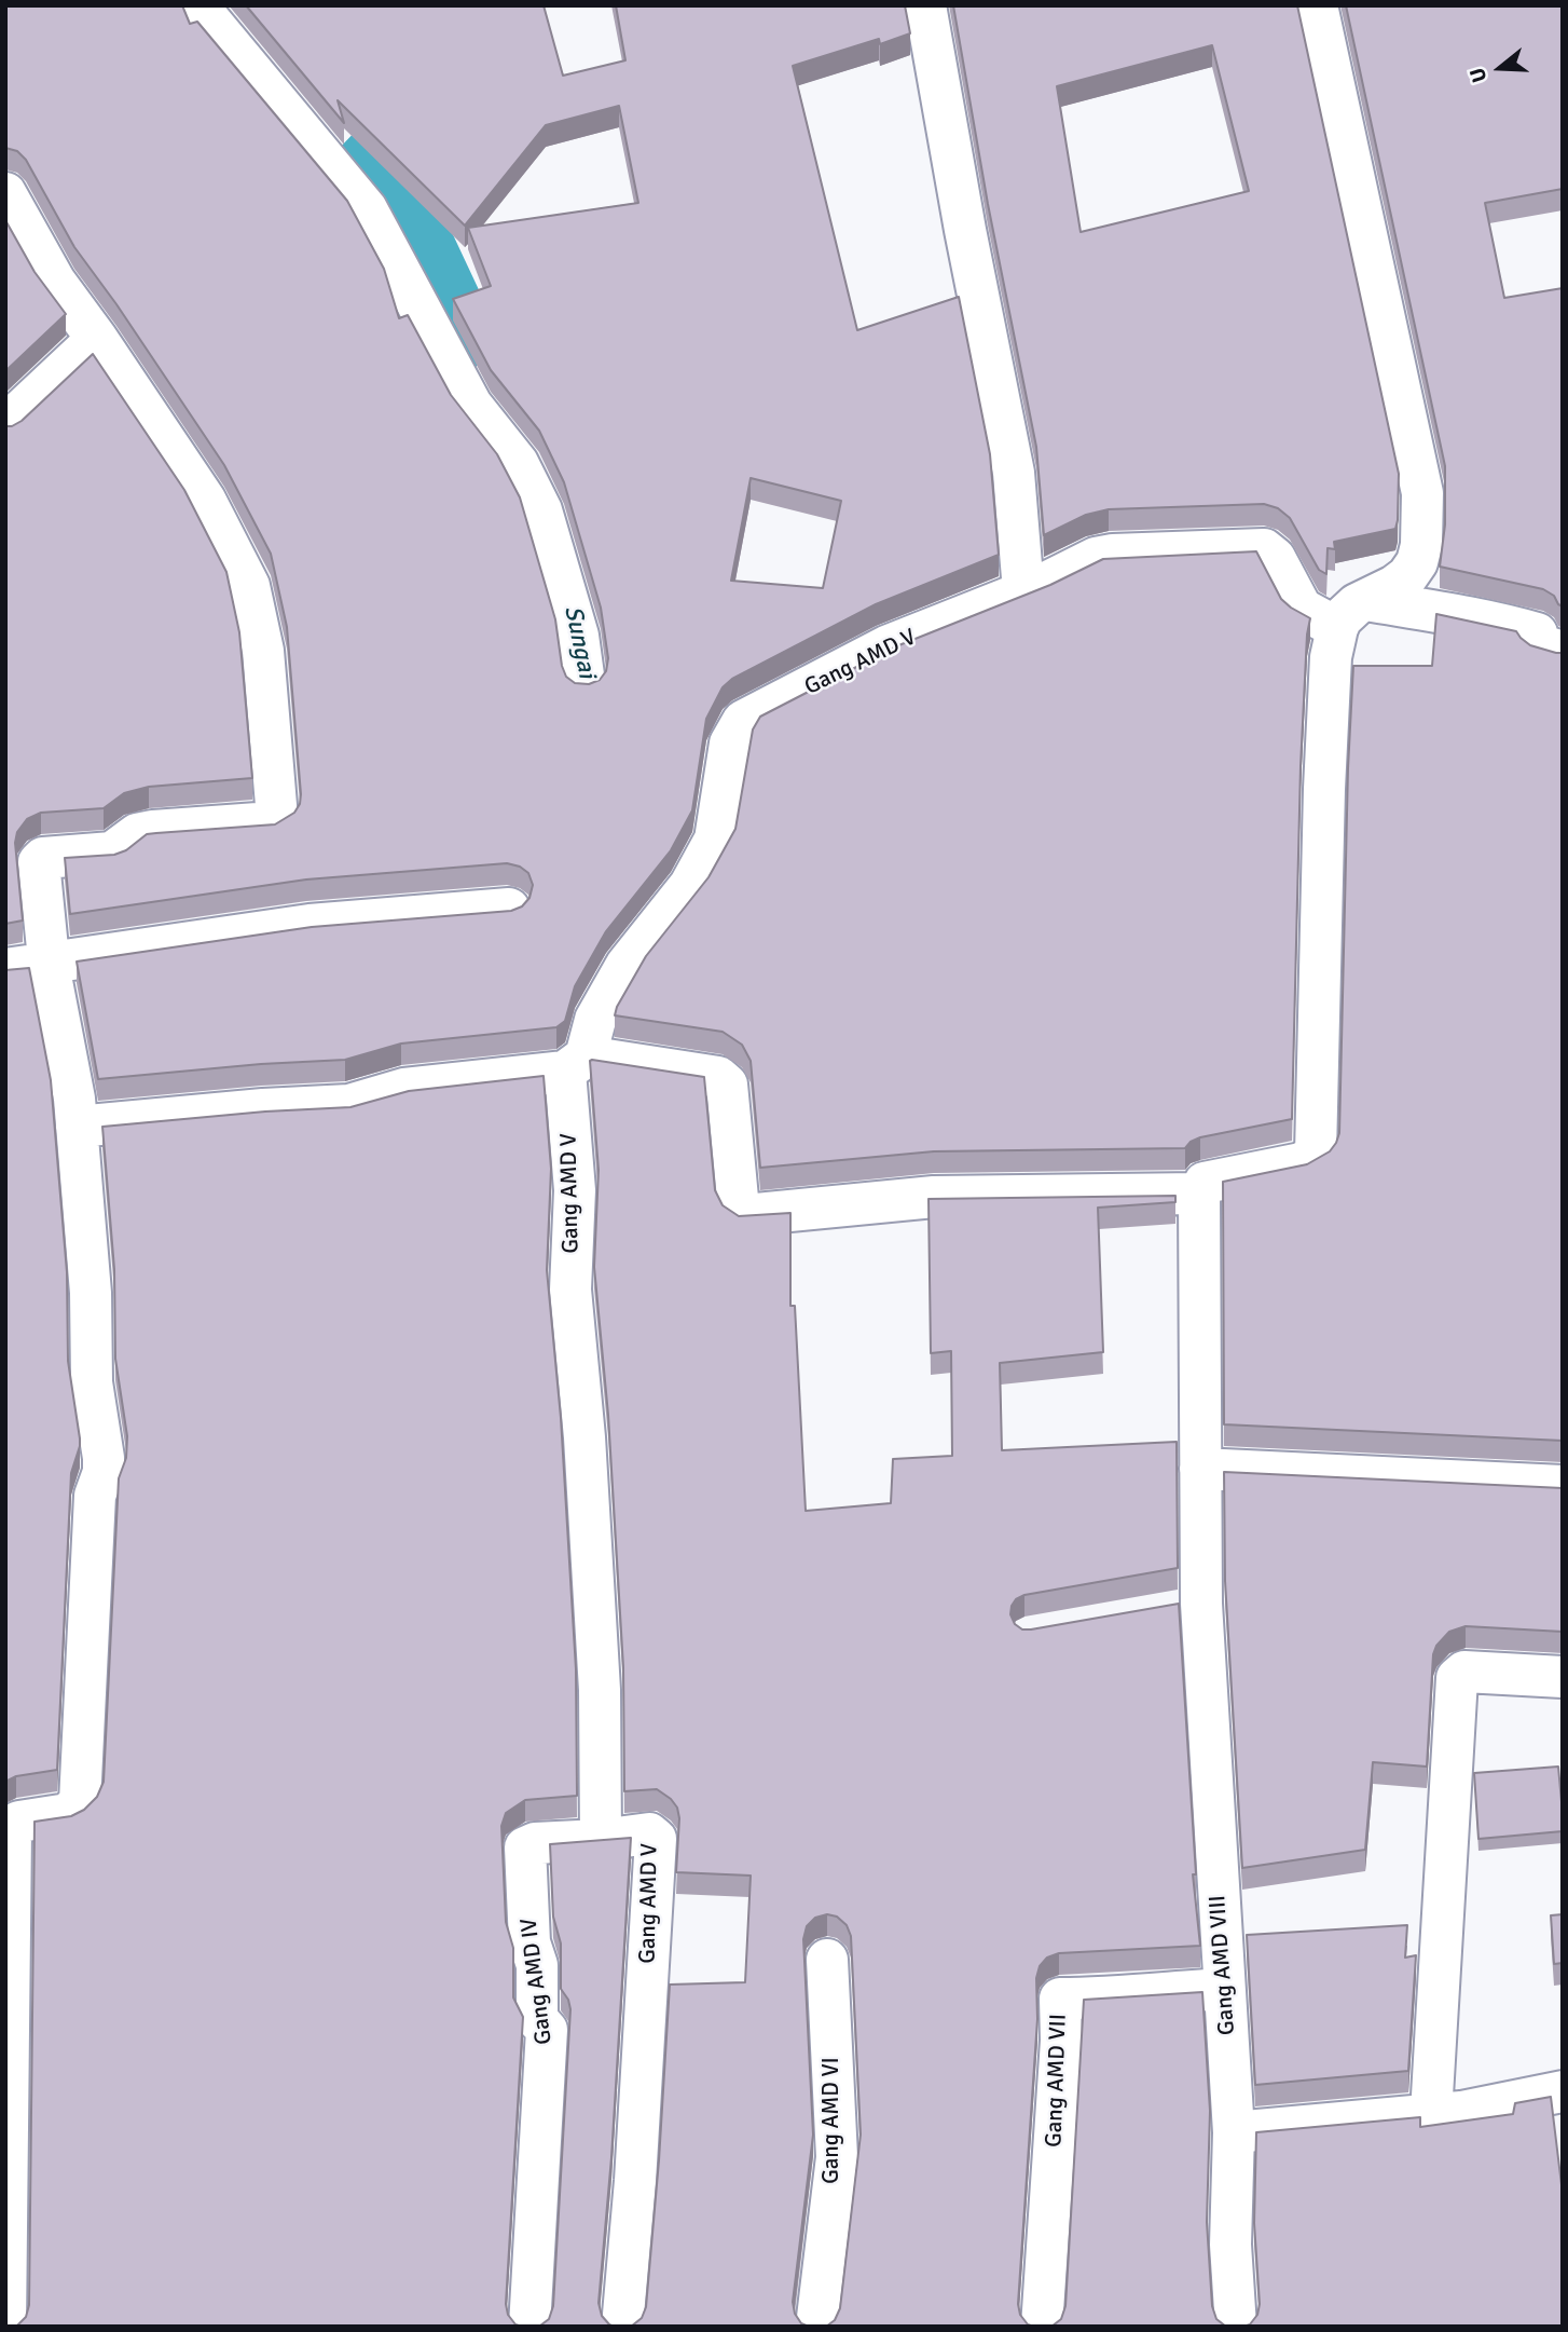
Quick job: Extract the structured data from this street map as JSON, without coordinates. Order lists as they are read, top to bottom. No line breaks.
{"streets":{"street":["Gang AMD V","Gang AMD VIII","Gang AMD IV","Gang AMD VII","Gang AMD VI"]},"crossings":[["Gang AMD V","Gang AMD IV"],["Gang AMD VIII","Gang AMD VII"]],"water":["Sungai"],"north":"left"}
